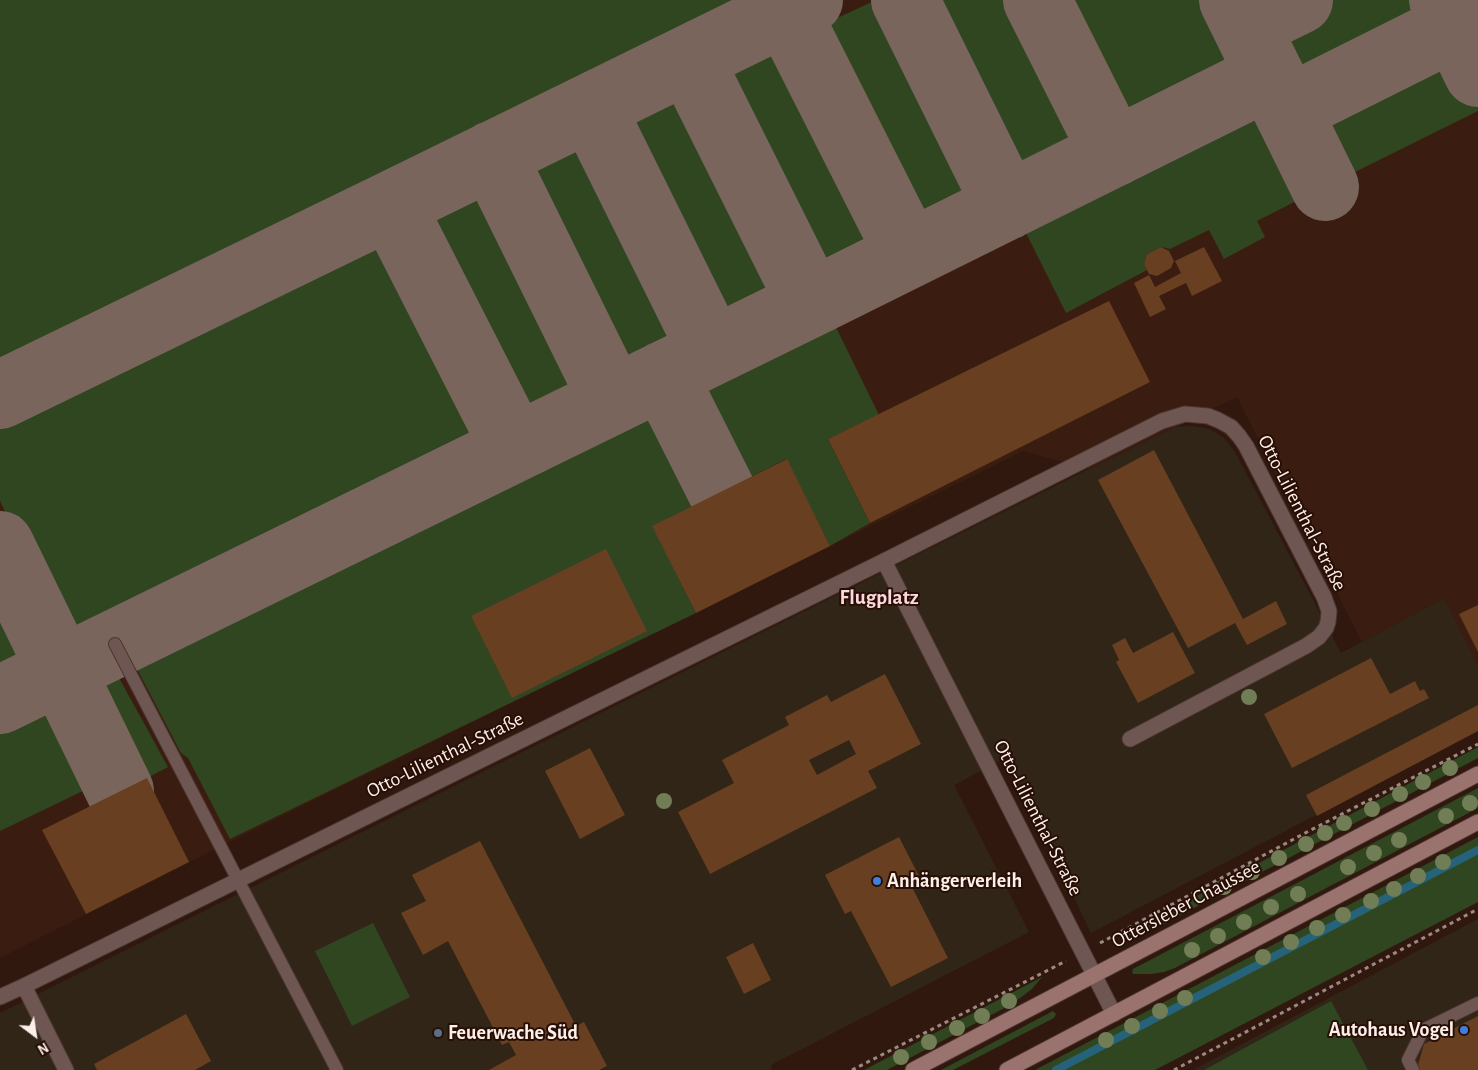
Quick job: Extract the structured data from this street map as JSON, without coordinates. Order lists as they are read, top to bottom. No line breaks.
{"streets":{"main road":["Ottersleber Chaussee"],"street":["Otto-Lilienthal-Straße"]},"crossings":[["Otto-Lilienthal-Straße","Ottersleber Chaussee"]],"districts":["Flugplatz"],"places":["Anhängerverleih","Autohaus Vogel","Feuerwache Süd"],"north":"bottom right"}
